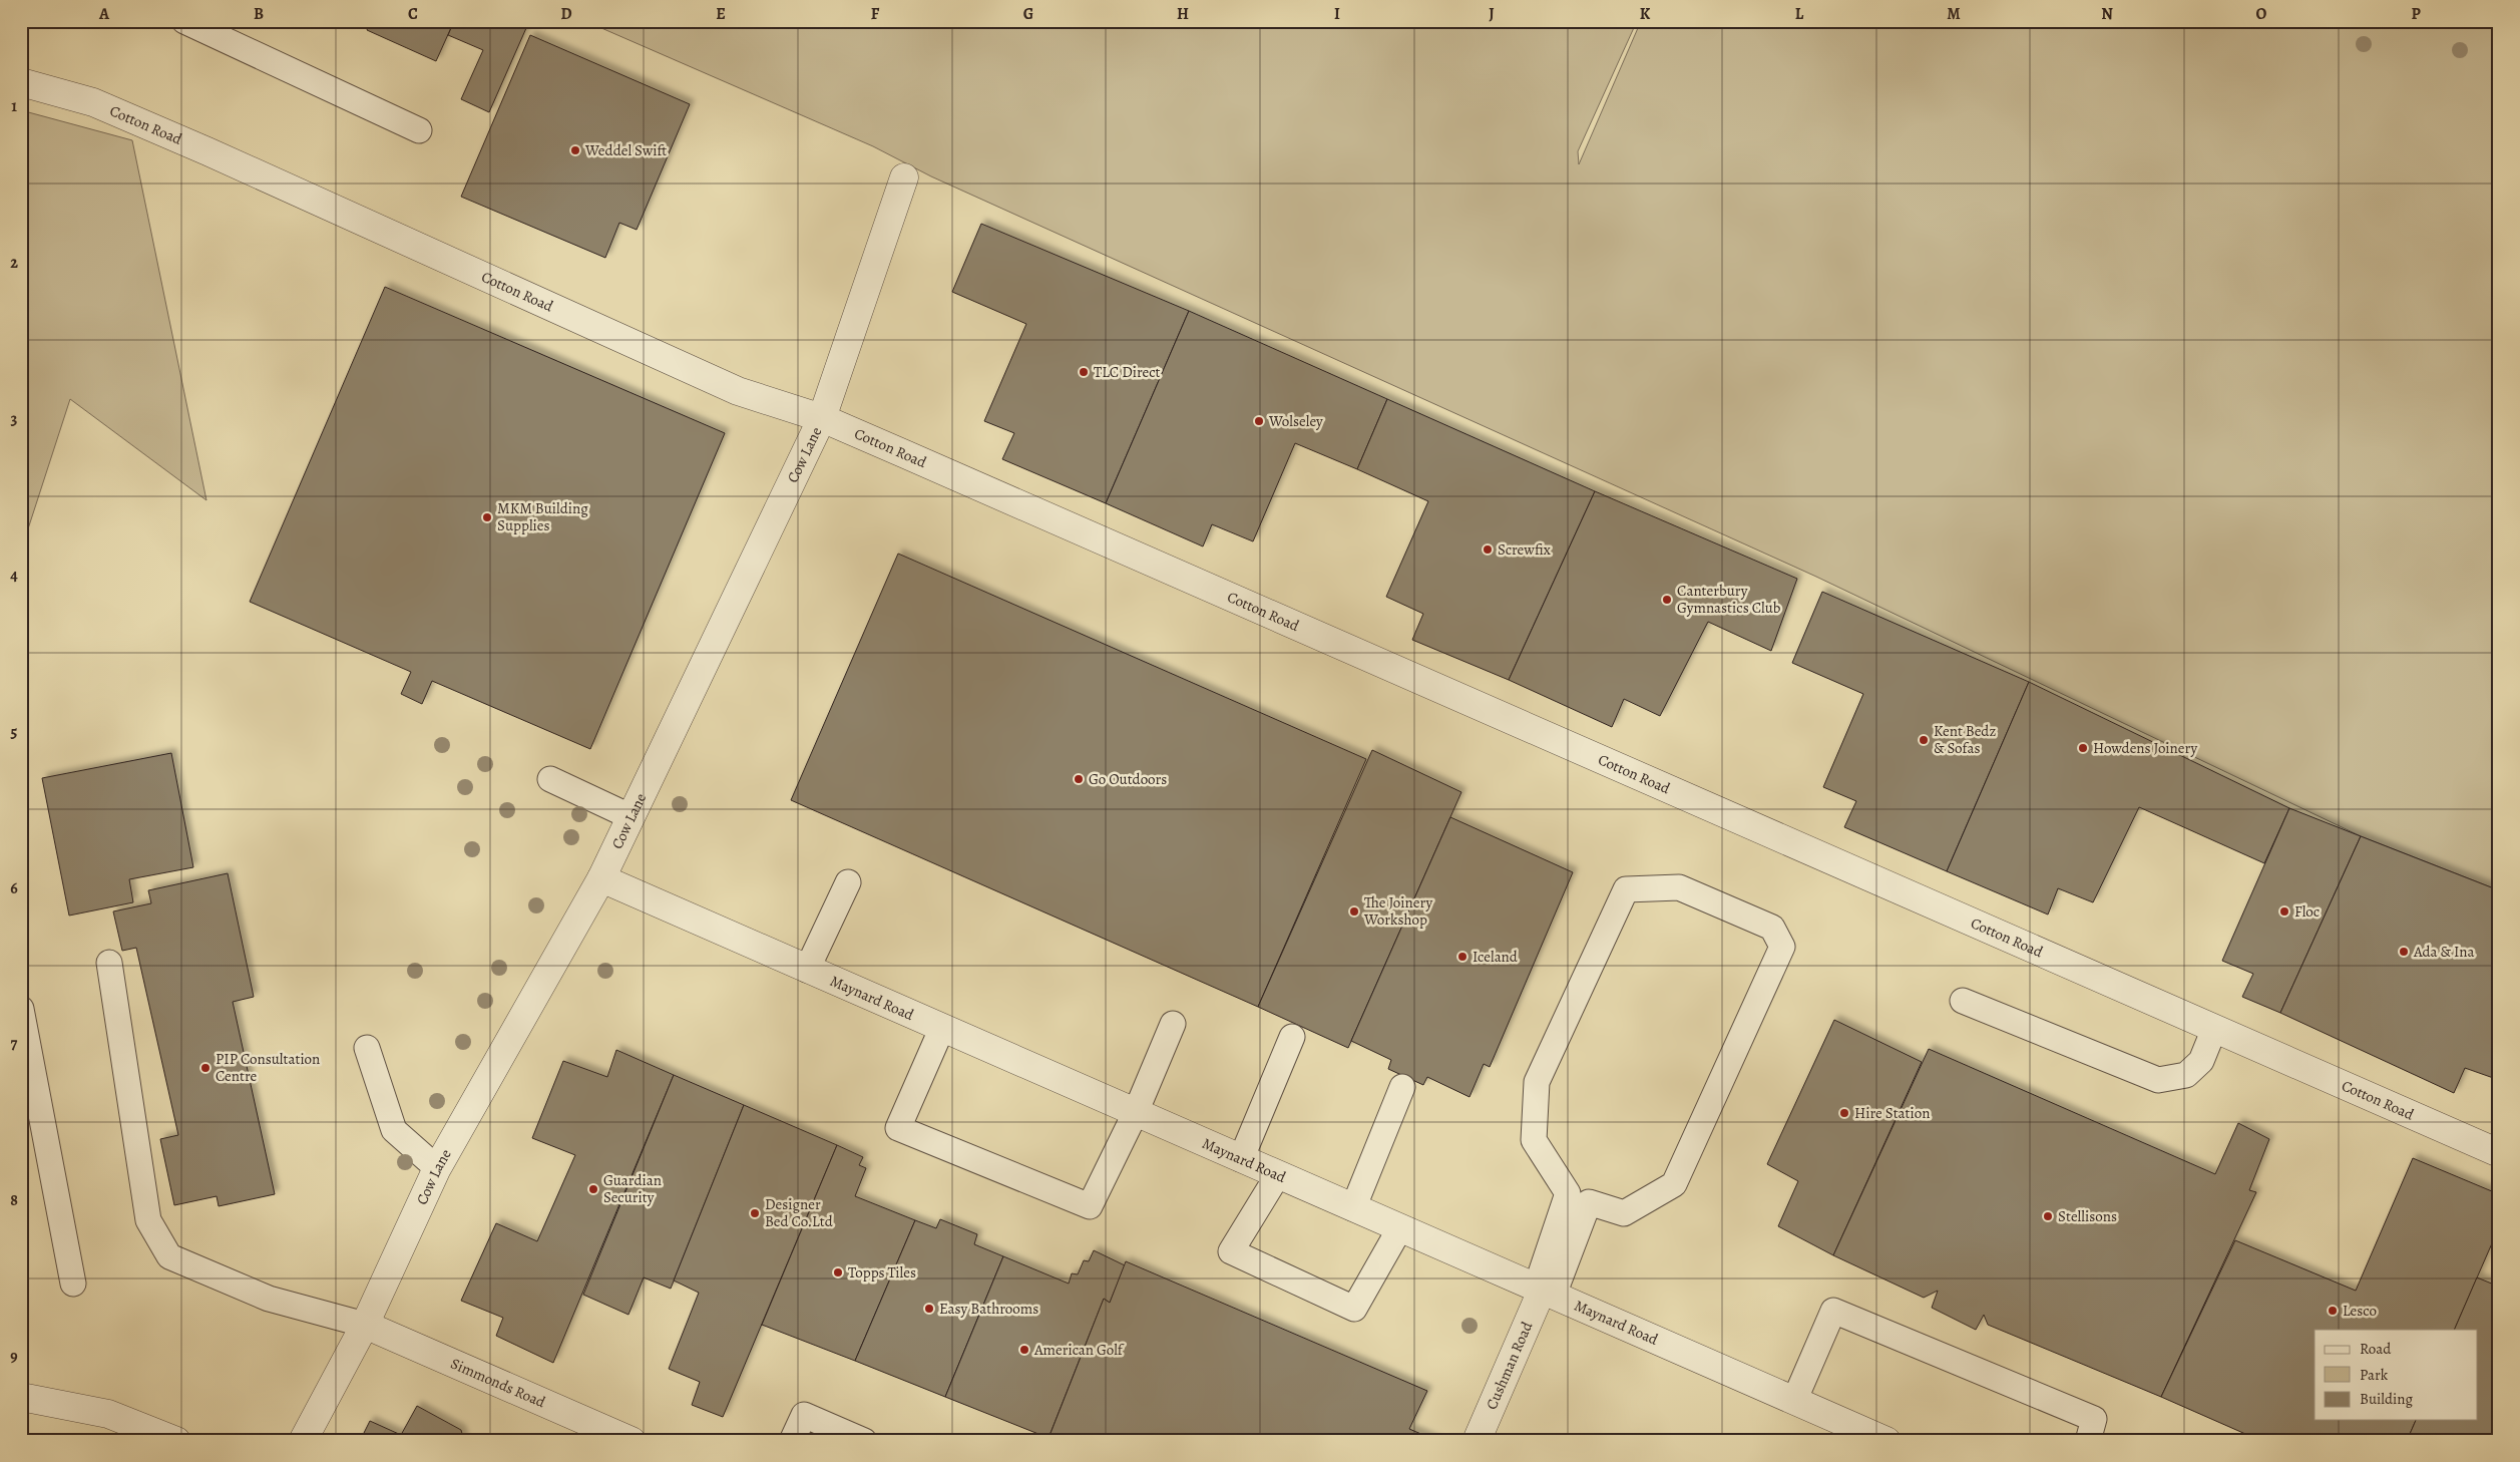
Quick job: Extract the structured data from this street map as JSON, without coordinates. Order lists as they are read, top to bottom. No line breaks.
{"streets":{"street":["Cotton Road","Cow Lane","Maynard Road","Cushman Road","Simmonds Road"]},"crossings":[["Cotton Road","Cow Lane"],["Cow Lane","Maynard Road"],["Cow Lane","Simmonds Road"],["Maynard Road","Cushman Road"]],"places":["Weddel Swift","TLC Direct","Wolseley","MKM Building Supplies","Screwfix","Canterbury Gymnastics Club","Kent Bedz & Sofas","Howdens Joinery","Go Outdoors","The Joinery Workshop","Floc","Ada & Ina","Iceland","PIP Consultation Centre","Hire Station","Guardian Security","Designer Bed Co.Ltd","Stellisons","Topps Tiles","Easy Bathrooms","Lesco","American Golf"],"legend":["Road","Park","Building"],"grid":{"columns":["A","B","C","D","E","F","G","H","I","J","K","L","M","N","O","P"],"rows":["1","2","3","4","5","6","7","8","9"]}}
